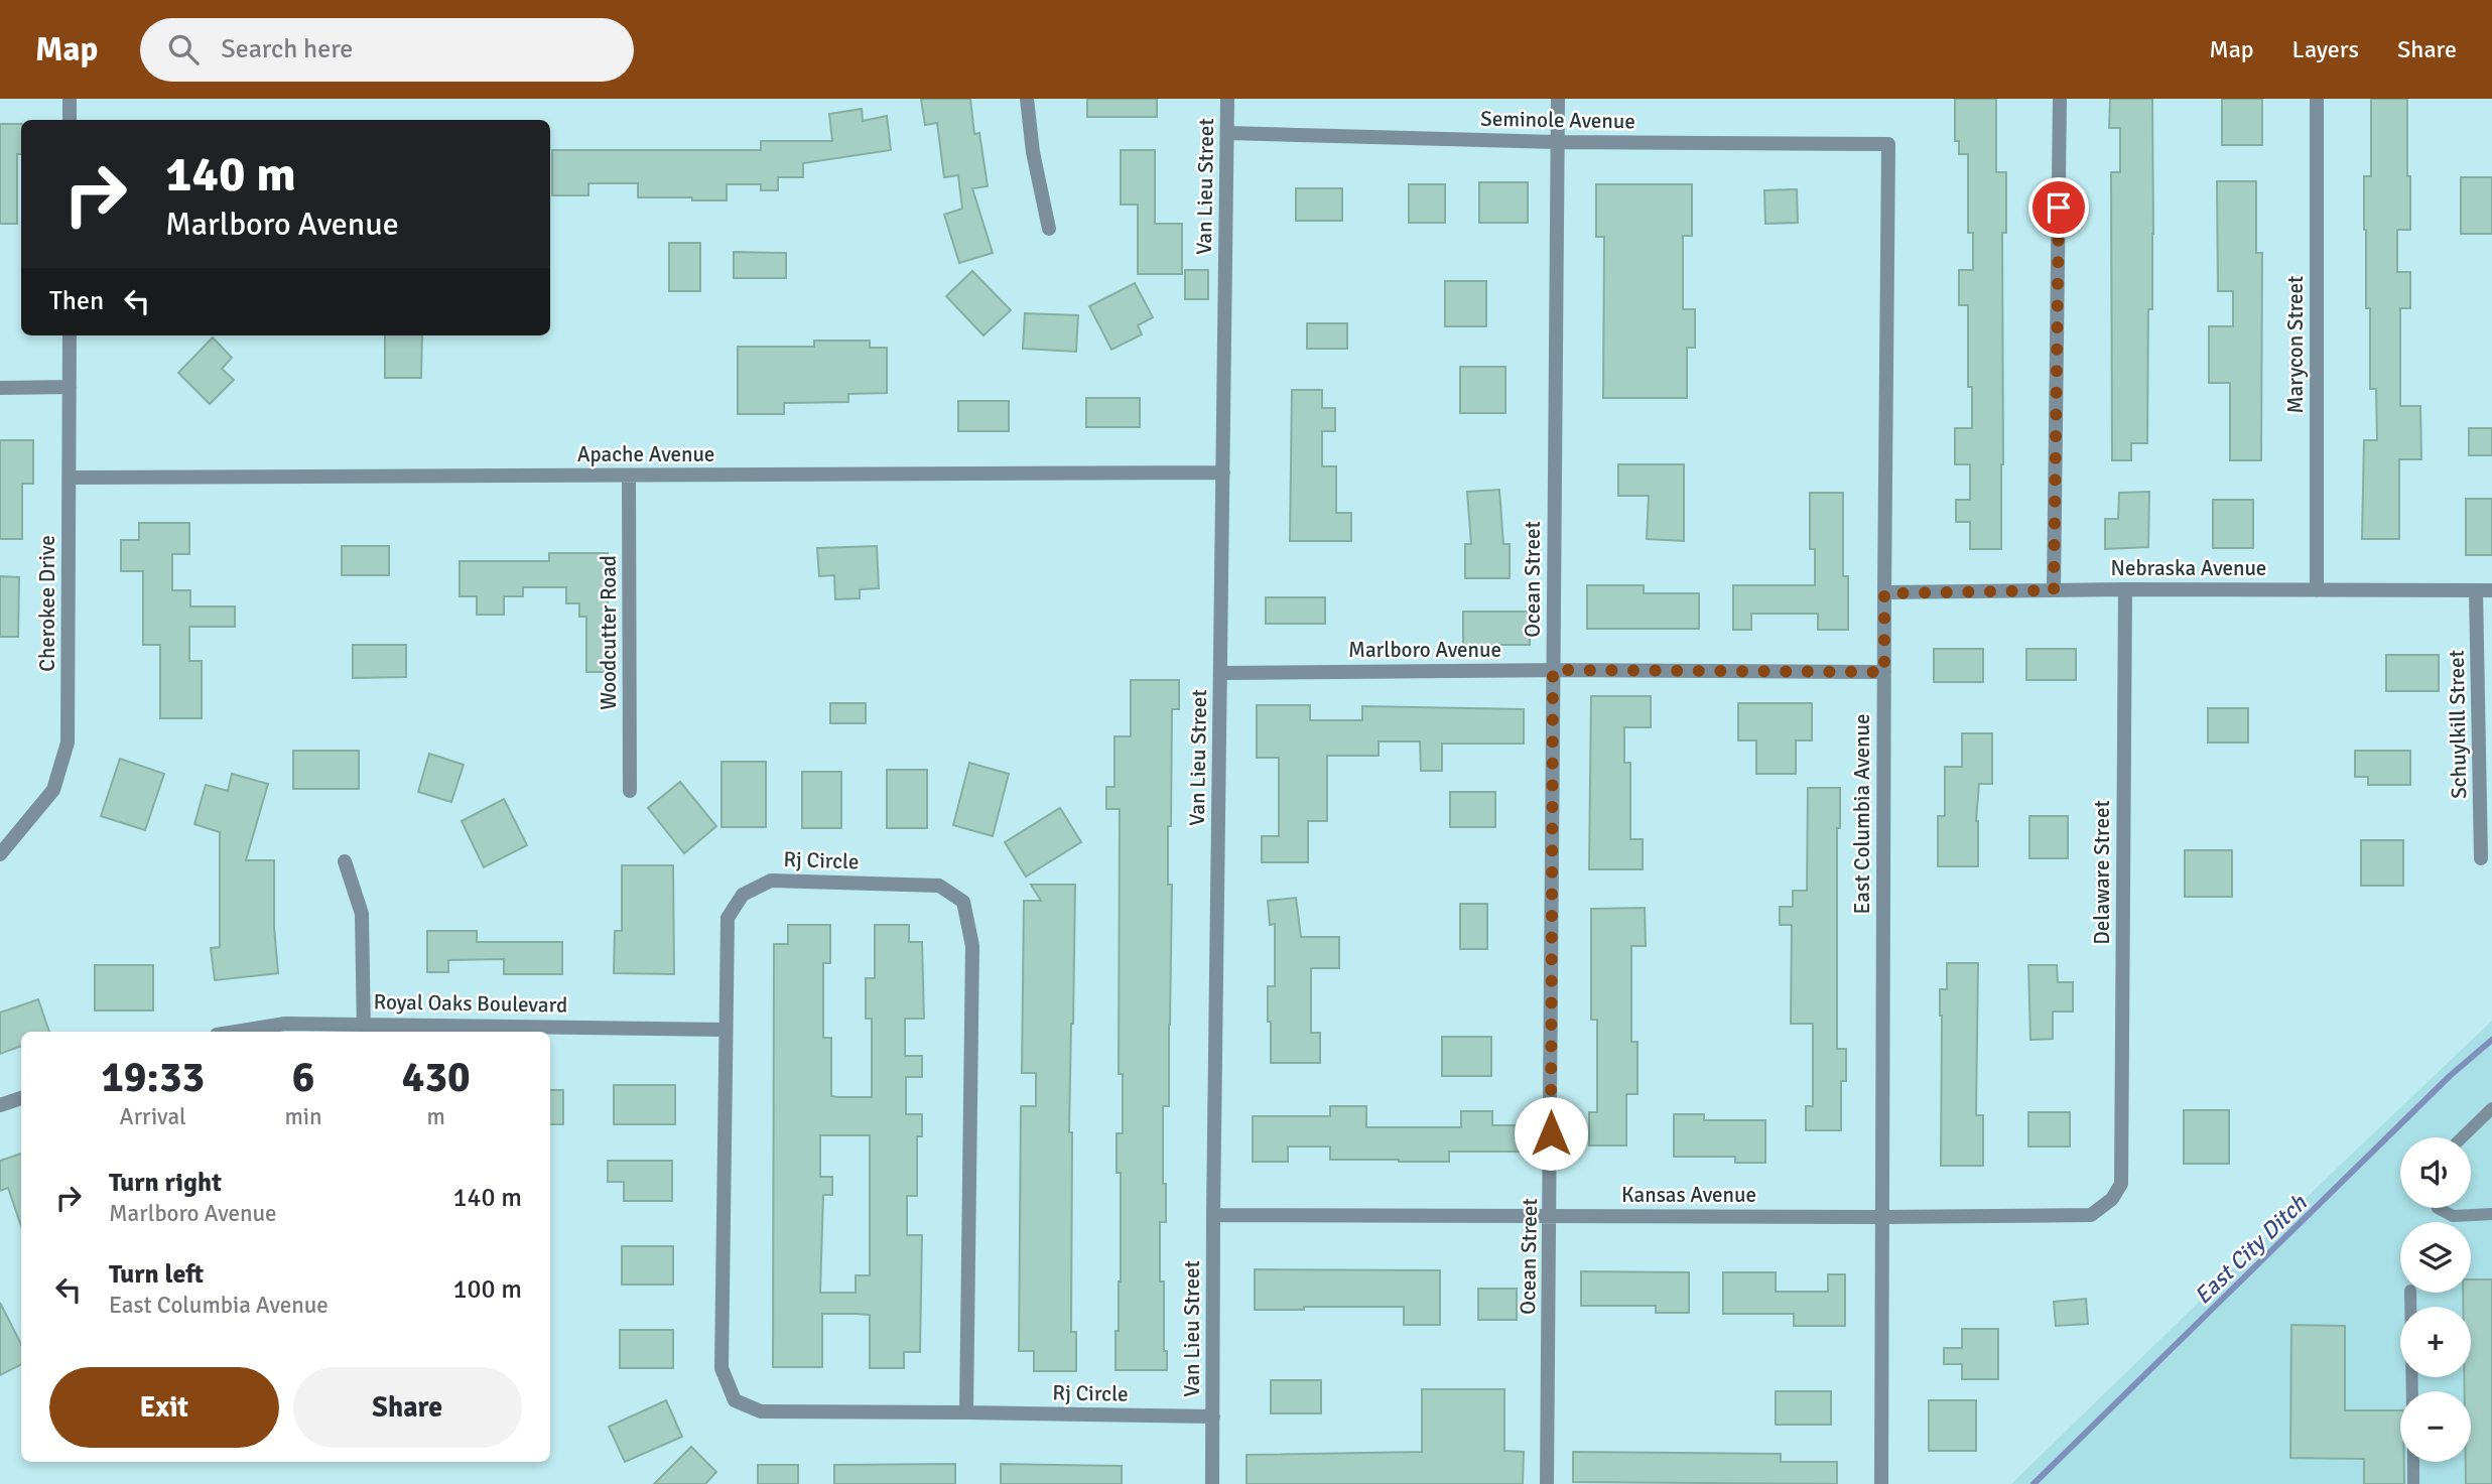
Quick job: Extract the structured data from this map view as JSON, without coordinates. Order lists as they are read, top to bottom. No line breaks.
{"streets":{"street":["Seminole Avenue","Van Lieu Street","Marycon Street","Apache Avenue","Nebraska Avenue","Ocean Street","Cherokee Drive","Woodcutter Road","Marlboro Avenue","Schuylkill Street","East Columbia Avenue","Rj Circle","Delaware Street","Royal Oaks Boulevard","Kansas Avenue"]},"crossings":[["Seminole Avenue","Van Lieu Street"],["Seminole Avenue","Ocean Street"],["Seminole Avenue","East Columbia Avenue"],["Van Lieu Street","Apache Avenue"],["Van Lieu Street","Marlboro Avenue"],["Van Lieu Street","Rj Circle"],["Van Lieu Street","Kansas Avenue"],["Marycon Street","Nebraska Avenue"],["Apache Avenue","Cherokee Drive"],["Apache Avenue","Woodcutter Road"],["Nebraska Avenue","Schuylkill Street"],["Nebraska Avenue","East Columbia Avenue"],["Nebraska Avenue","Delaware Street"],["Ocean Street","Marlboro Avenue"],["Ocean Street","Kansas Avenue"],["Marlboro Avenue","East Columbia Avenue"],["East Columbia Avenue","Kansas Avenue"],["Rj Circle","Royal Oaks Boulevard"],["Delaware Street","Kansas Avenue"]],"water":["East City Ditch"],"page":{"header":"Map","search":"Search here","nav":["Map","Layers","Share"],"turn":["140 m","Marlboro Avenue"],"then":"Then","eta":["19:33","Arrival","6","min","430","m"],"map_buttons":["+","−"],"list":[{"name":"Turn right","note":"Marlboro Avenue","value":"140 m"},{"name":"Turn left","note":"East Columbia Avenue","value":"100 m"}],"buttons":["Exit","Share"]}}
